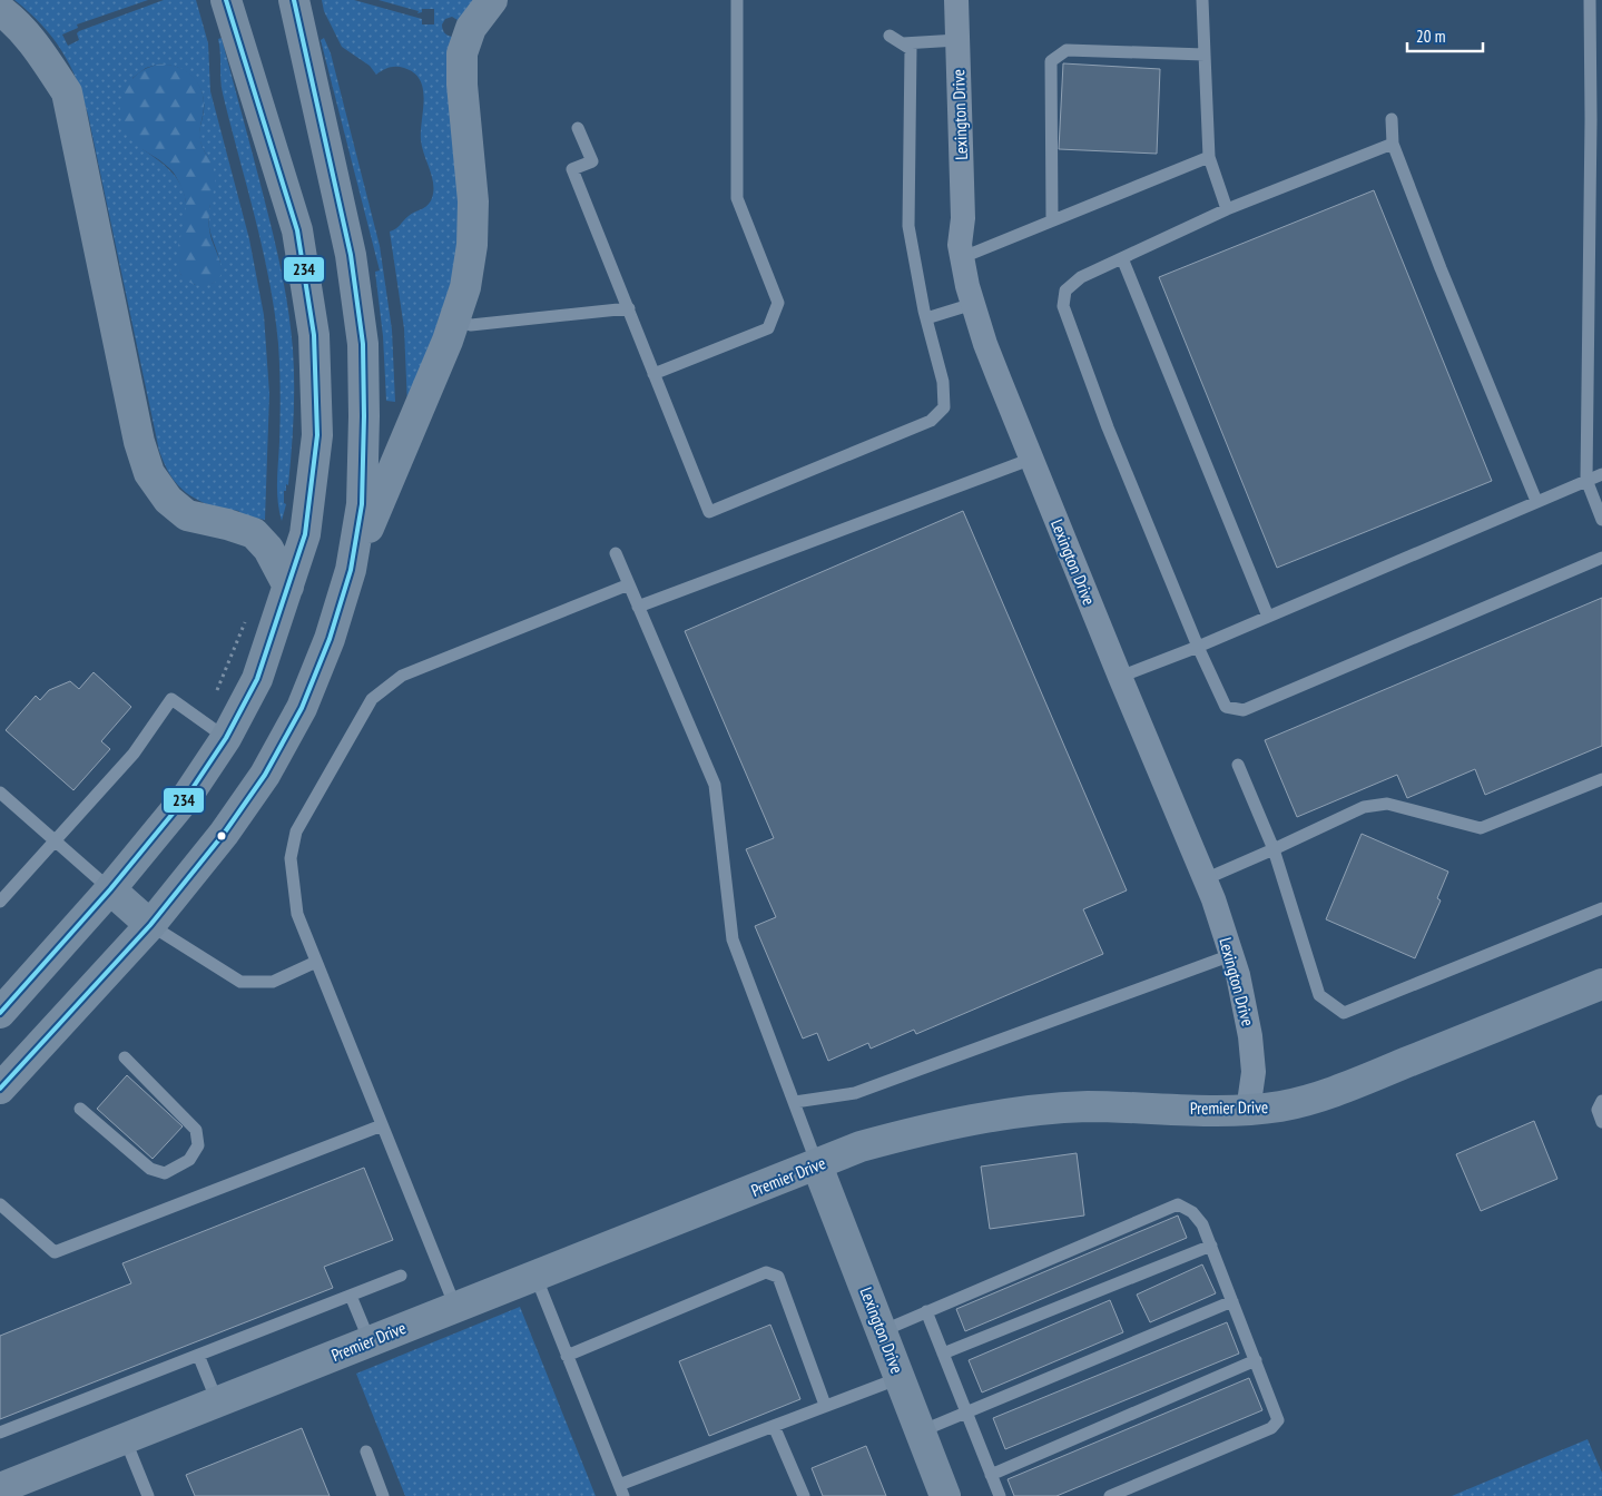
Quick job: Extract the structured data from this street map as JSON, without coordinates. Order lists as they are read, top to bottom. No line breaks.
{"streets":{"main road":["Lexington Drive","Premier Drive"]},"crossings":[["Lexington Drive","Premier Drive"]],"lines":["transit line 234"],"scale_bar":"20 m"}
